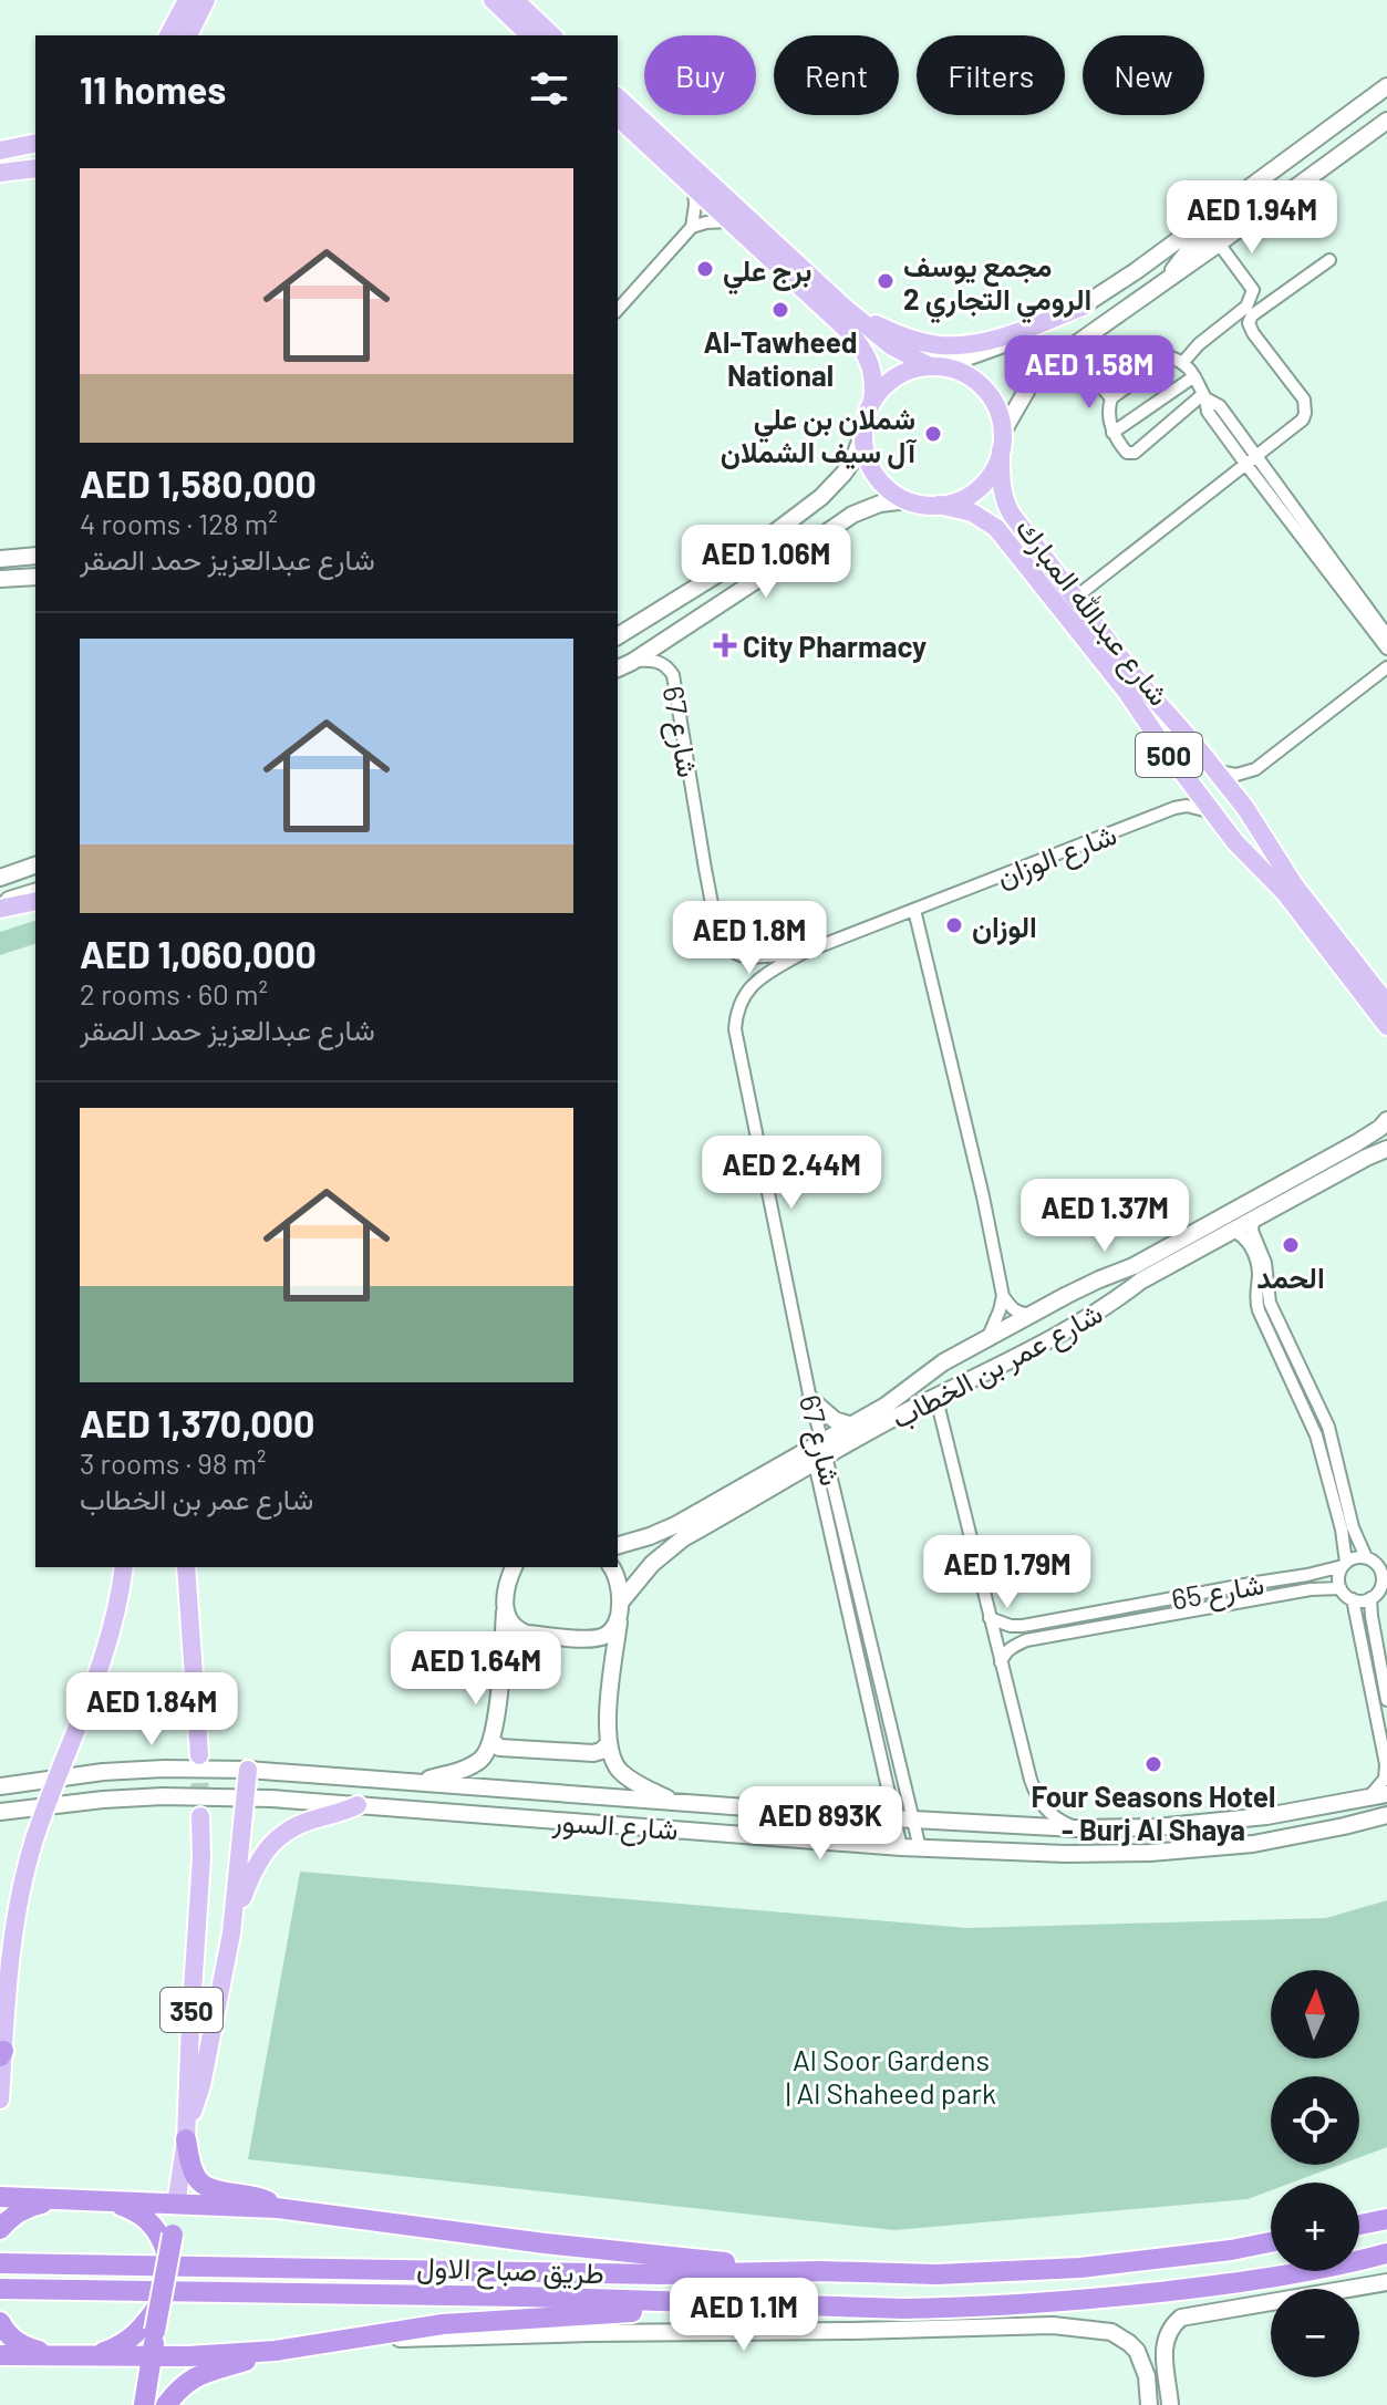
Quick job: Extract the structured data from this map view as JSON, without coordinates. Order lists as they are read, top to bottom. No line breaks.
{"streets":{"highway":["350","طريق صباح الاول"],"main road":["شارع عبدالله المبارك","500","شارع عمر بن الخطاب","شارع السور"],"street":["شارع 67","شارع الوزان","شارع 65"]},"crossings":[["شارع عبدالله المبارك","شارع الوزان"],["شارع 67","شارع الوزان"],["شارع 67","شارع عمر بن الخطاب"],["شارع 67","شارع السور"]],"parks":["Al Soor Gardens | Al Shaheed park"],"places":{"other":["برج علي","مجمع يوسف الرومي التجاري 2","Al-Tawheed National","شملان بن علي آل سيف الشملان","الوزان","الحمد","Four Seasons Hotel - Burj Al Shaya"],"health":["City Pharmacy"]},"north":"top","page":{"chip":["Buy","Rent","Filters","New"],"heading":"11 homes","list":[{"name":"AED 1,580,000","note":"4 rooms · 128 m² · شارع عبدالعزيز حمد الصقر"},{"name":"AED 1,060,000","note":"2 rooms · 60 m² · شارع عبدالعزيز حمد الصقر"},{"name":"AED 1,370,000","note":"3 rooms · 98 m² · شارع عمر بن الخطاب"}],"price":["AED 1.94M","AED 1.58M","AED 1.06M","AED 1.8M","AED 2.44M","AED 1.37M","AED 1.79M","AED 1.64M","AED 1.84M","AED 893K","AED 1.1M"],"map_buttons":["+","−"]}}
